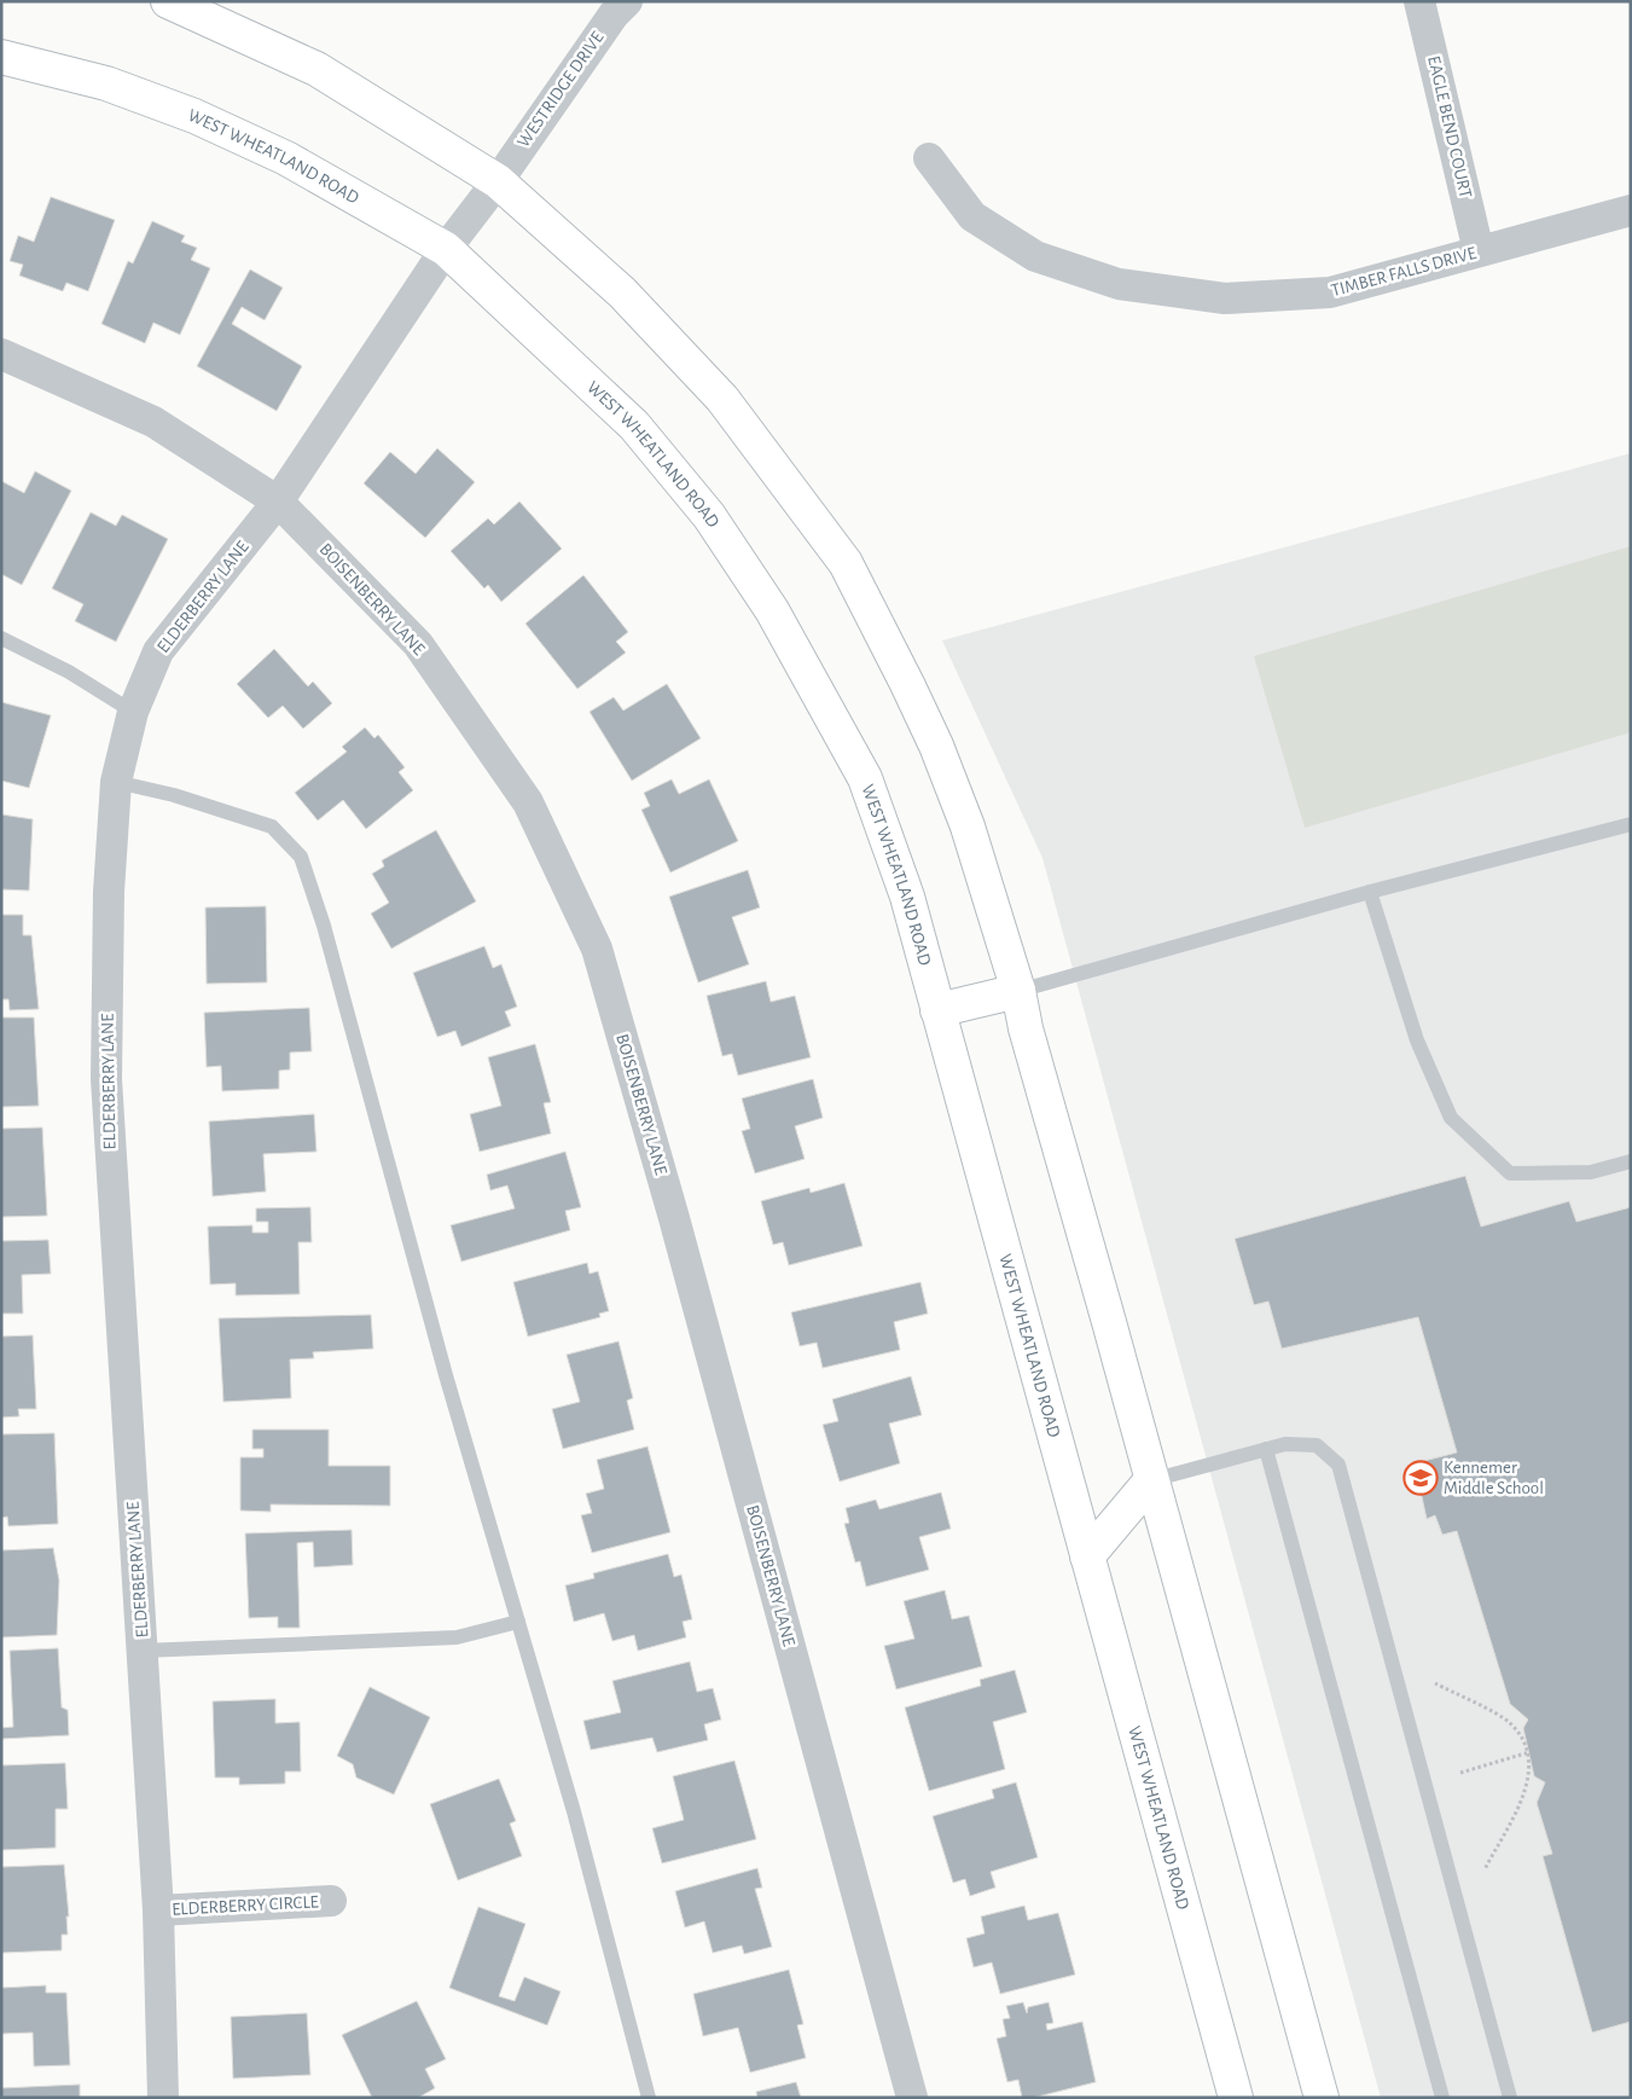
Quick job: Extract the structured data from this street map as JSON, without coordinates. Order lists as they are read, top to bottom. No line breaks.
{"streets":{"main road":["WEST WHEATLAND ROAD"],"street":["WESTRIDGE DRIVE","EAGLE BEND COURT","TIMBER FALLS DRIVE","ELDERBERRY LANE","BOISENBERRY LANE","ELDERBERRY CIRCLE"]},"crossings":[["WESTRIDGE DRIVE","ELDERBERRY LANE"],["EAGLE BEND COURT","TIMBER FALLS DRIVE"],["WEST WHEATLAND ROAD","ELDERBERRY LANE"],["ELDERBERRY LANE","BOISENBERRY LANE"],["ELDERBERRY LANE","ELDERBERRY CIRCLE"]],"places":{"school or university":["Kennemer Middle School"]}}
